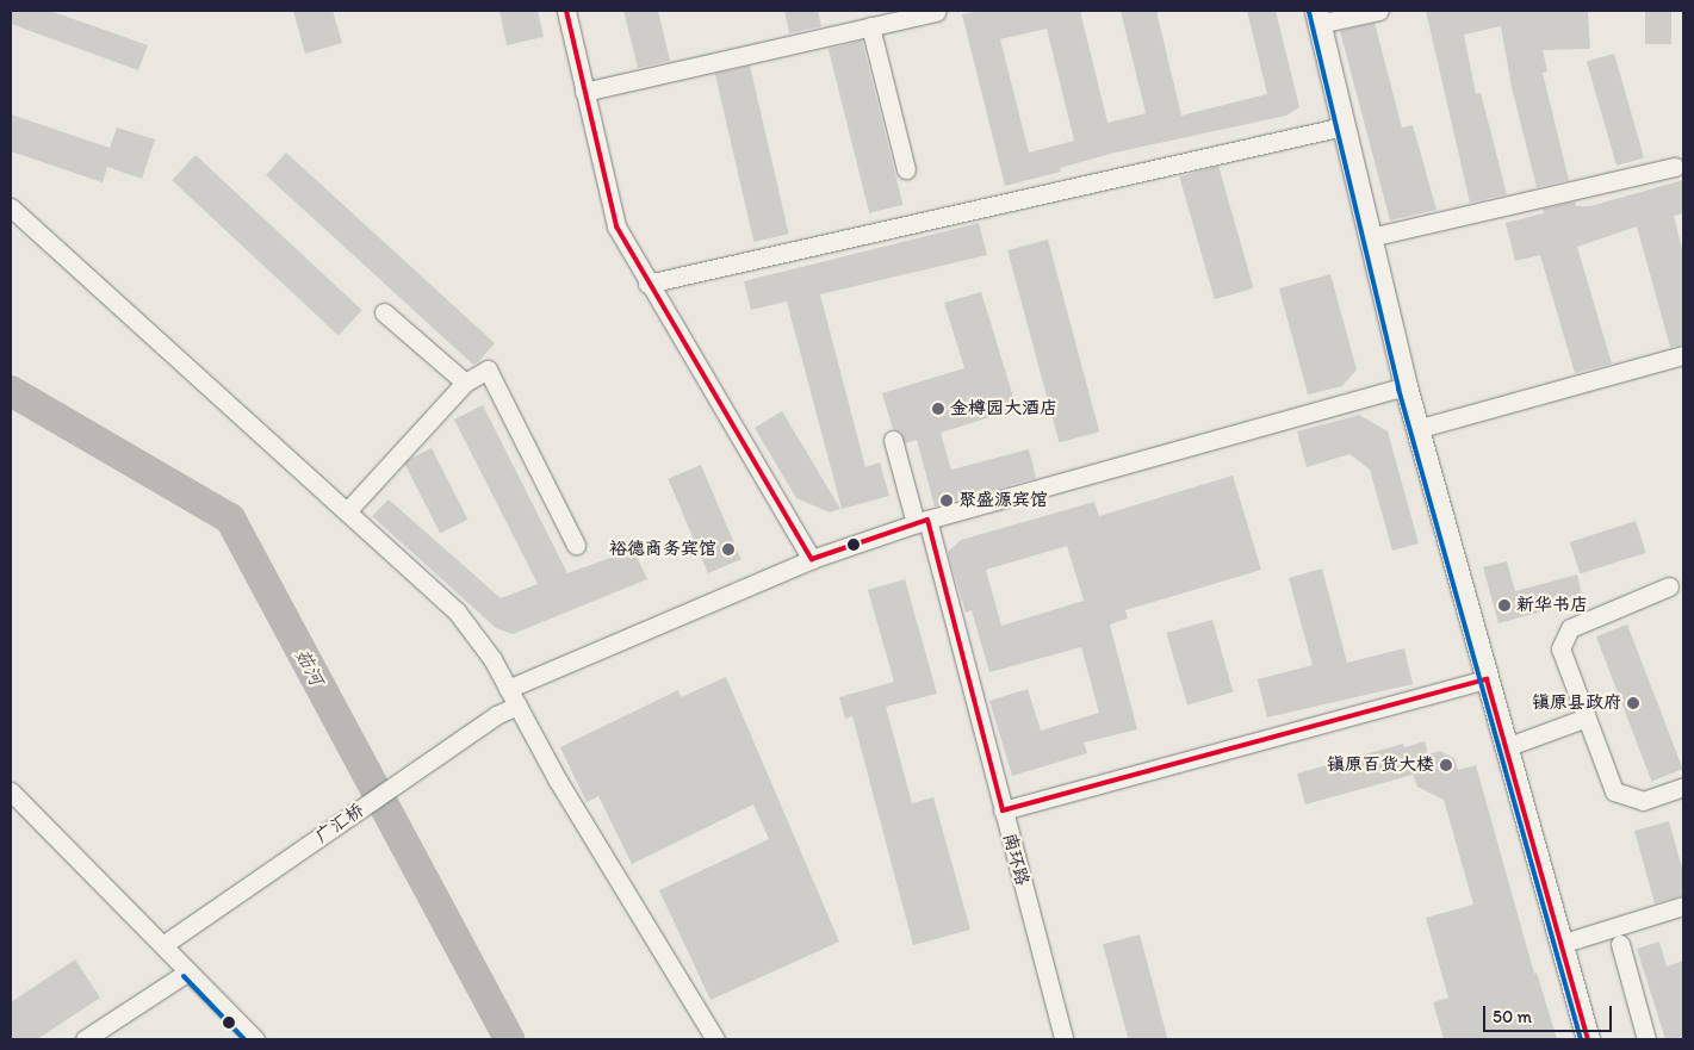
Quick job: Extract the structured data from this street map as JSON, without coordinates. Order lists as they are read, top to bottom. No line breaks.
{"streets":{"street":["广汇桥","南环路"]},"water":["茹河"],"places":["金樽园大酒店","聚盛源宾馆","裕德商务宾馆","新华书店","镇原县政府","镇原百货大楼"],"scale_bar":"50 m"}
